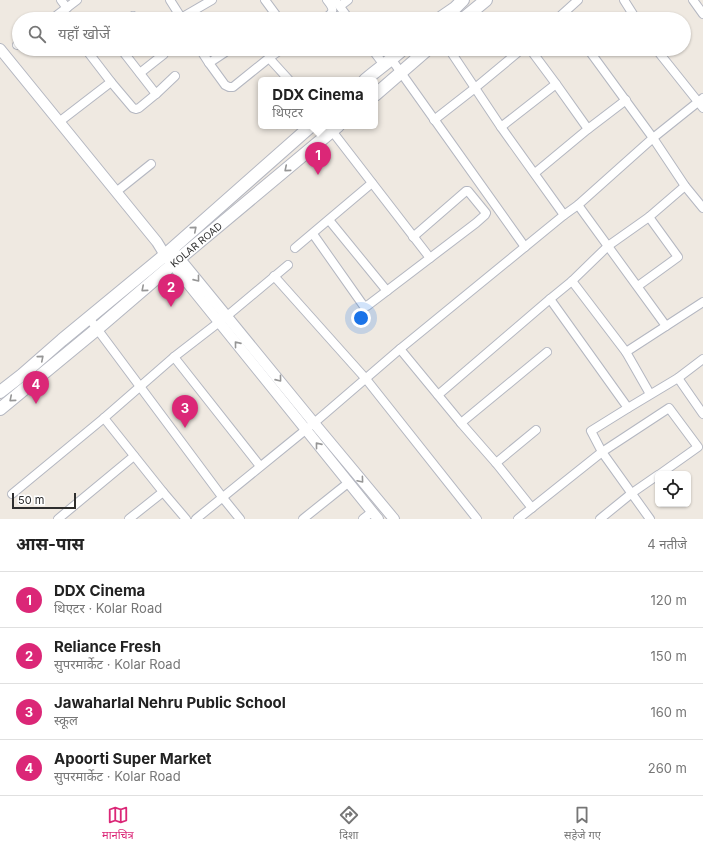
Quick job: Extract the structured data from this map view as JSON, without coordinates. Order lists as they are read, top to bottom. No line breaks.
{"streets":{"main road":["KOLAR ROAD"]},"scale_bar":"50 m","page":{"search":"यहाँ खोजें","popup":["DDX Cinema","थिएटर"],"pins":["1","2","4","3"],"scale":"50 m","heading":["आस-पास","4 नतीजे"],"list":[{"mark":"1","name":"DDX Cinema","note":"थिएटर · Kolar Road","value":"120 m"},{"mark":"2","name":"Reliance Fresh","note":"सुपरमार्केट · Kolar Road","value":"150 m"},{"mark":"3","name":"Jawaharlal Nehru Public School","note":"स्कूल","value":"160 m"},{"mark":"4","name":"Apoorti Super Market","note":"सुपरमार्केट · Kolar Road","value":"260 m"}],"nav":["मानचित्र","दिशा","सहेजे गए"]}}
